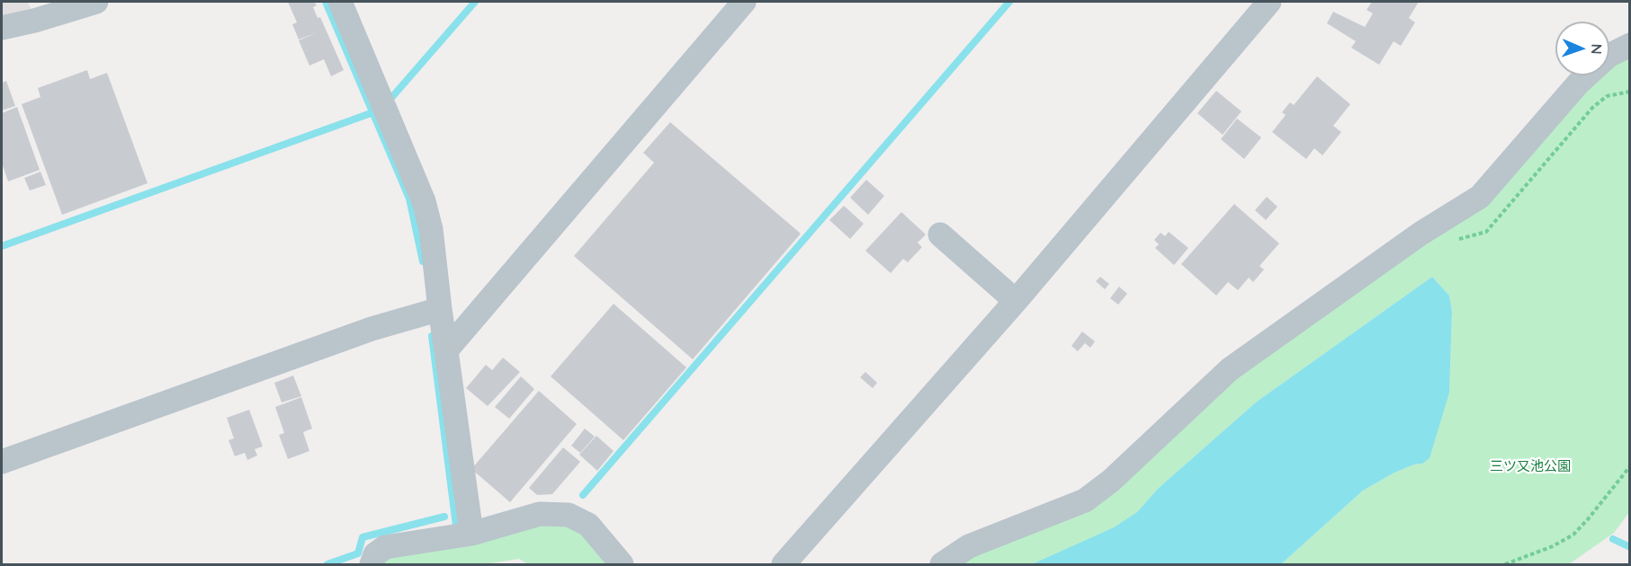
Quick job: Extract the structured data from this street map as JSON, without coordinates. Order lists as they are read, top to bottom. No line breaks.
{"parks":["三ツ又池公園"],"north":"right"}
